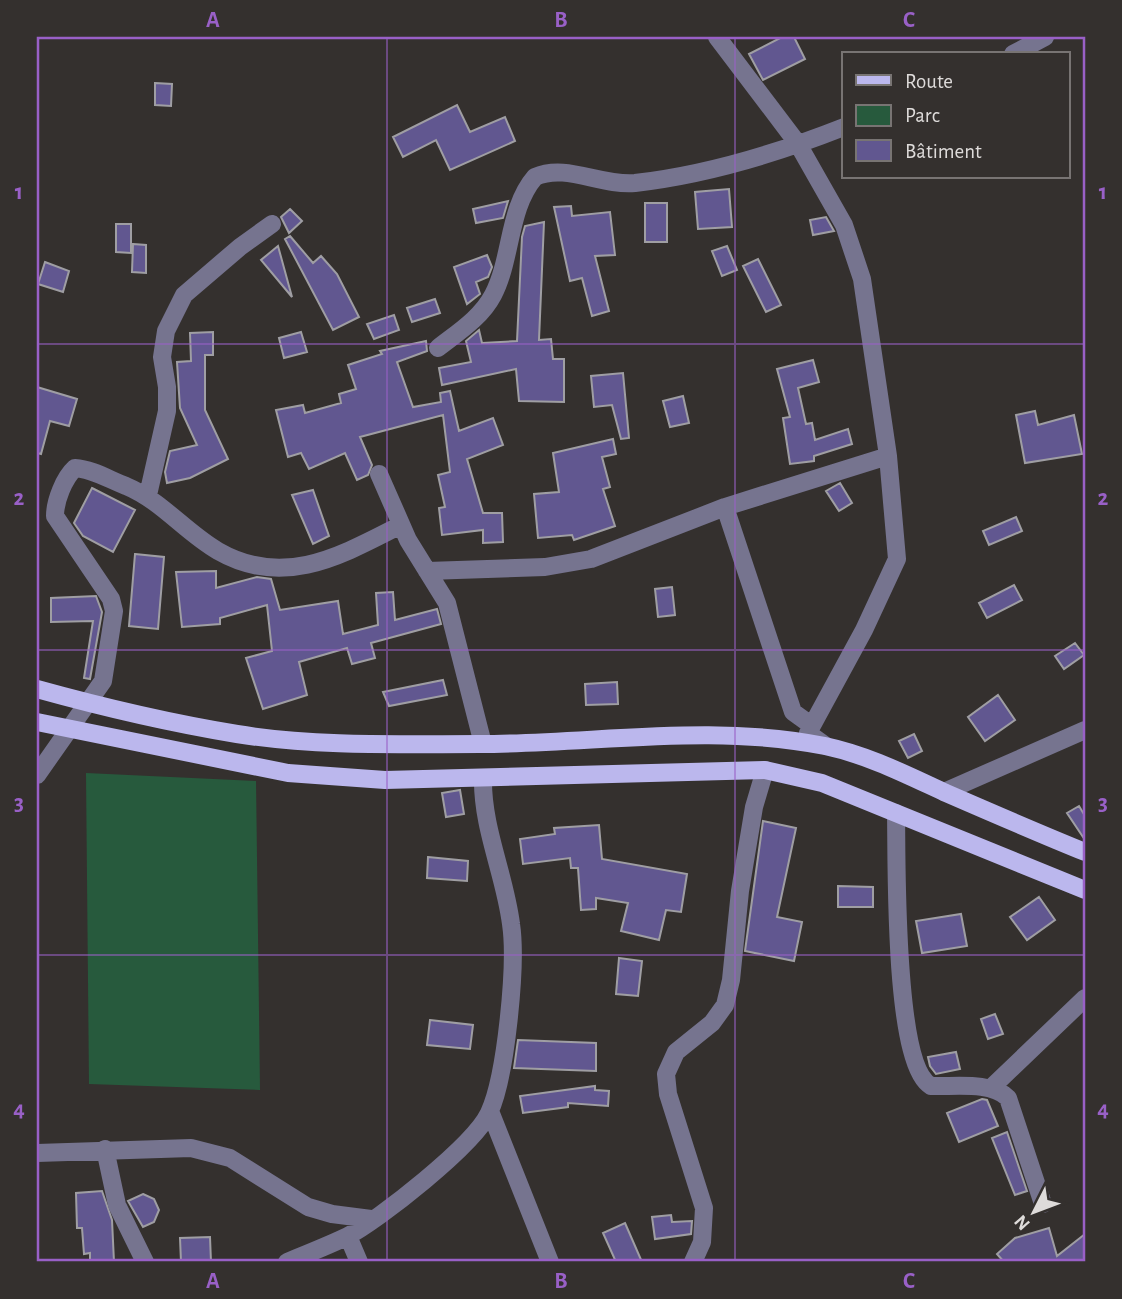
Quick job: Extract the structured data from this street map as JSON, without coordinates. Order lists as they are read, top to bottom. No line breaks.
{"legend":["Route","Parc","Bâtiment"],"north":"bottom left","grid":{"columns":["A","B","C"],"rows":["1","2","3","4"]}}
